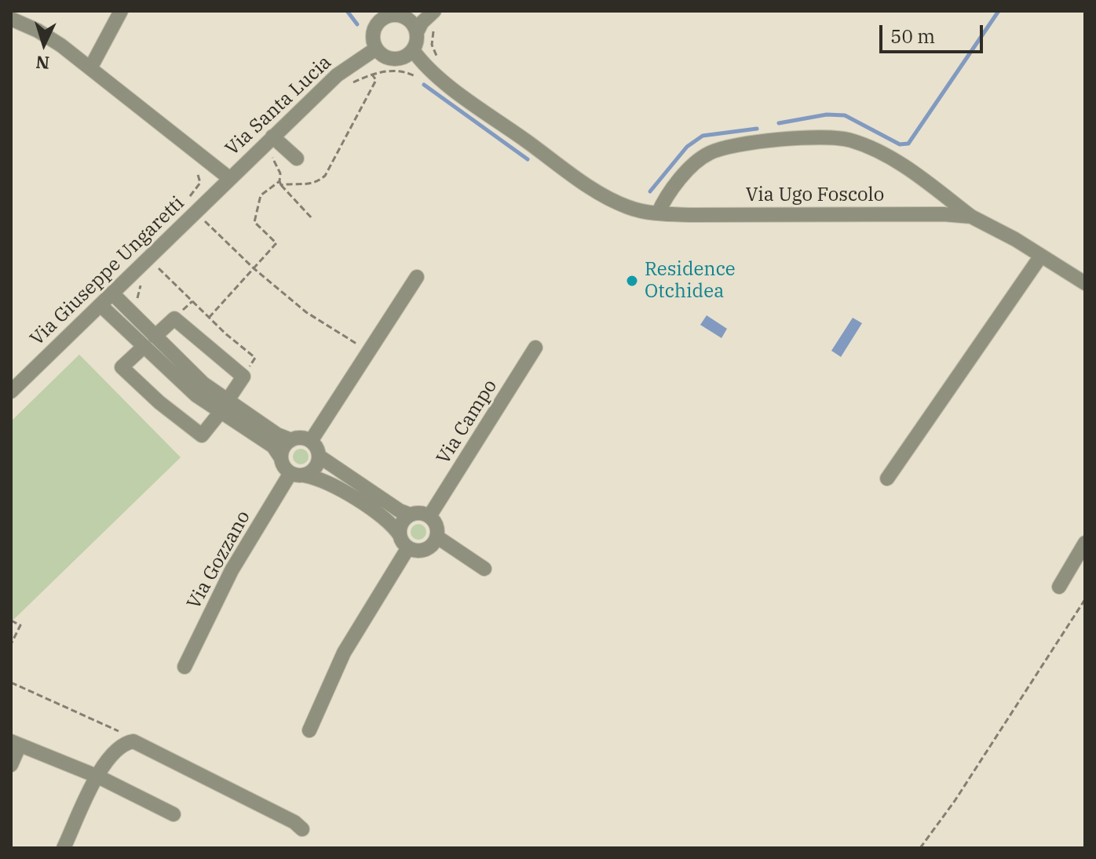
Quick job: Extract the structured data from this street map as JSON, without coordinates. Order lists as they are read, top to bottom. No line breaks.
{"streets":{"street":["Via Santa Lucia","Via Ugo Foscolo","Via Giuseppe Ungaretti","Via Campo","Via Gozzano"]},"crossings":[["Via Santa Lucia","Via Ugo Foscolo"],["Via Santa Lucia","Via Giuseppe Ungaretti"]],"places":["Residence Otchidea"],"scale_bar":"50 m","north":"bottom"}
